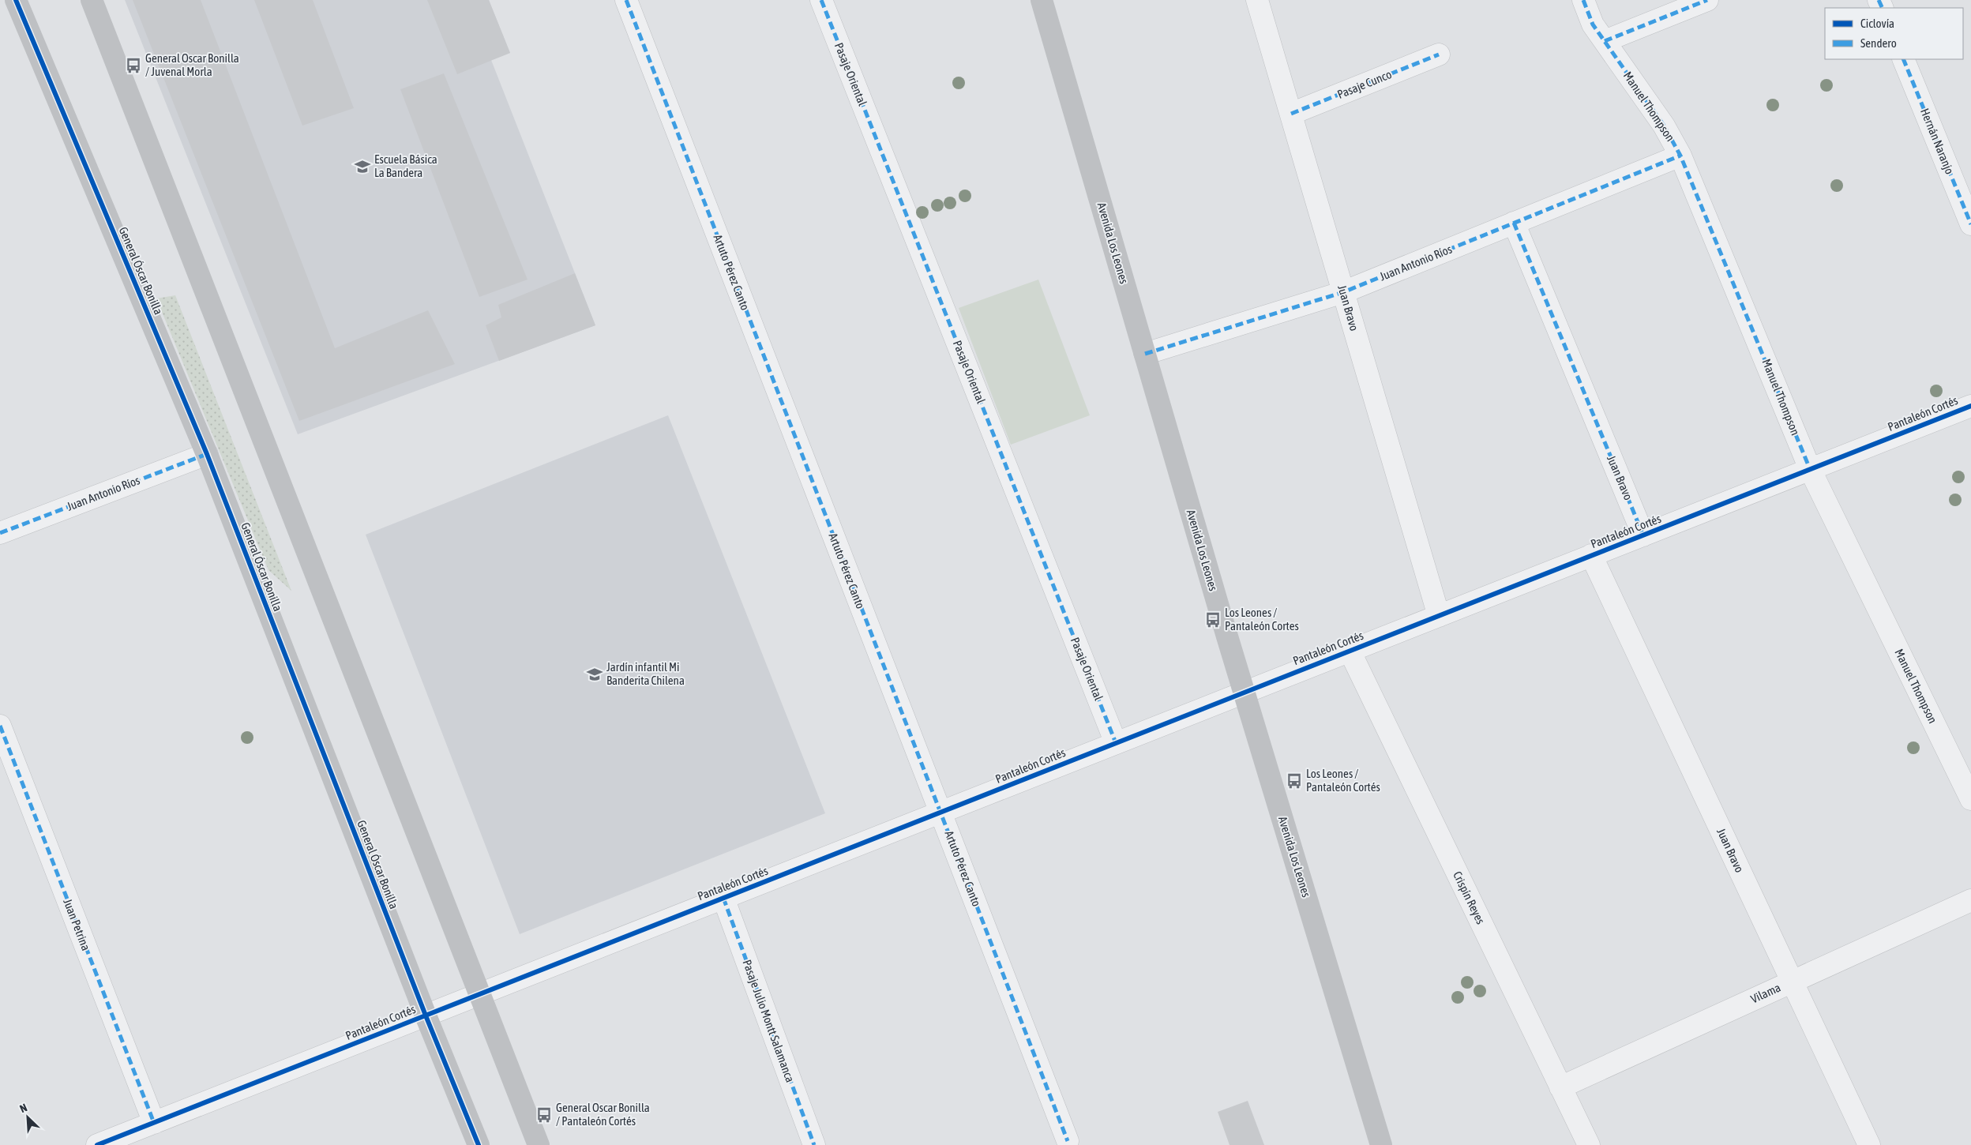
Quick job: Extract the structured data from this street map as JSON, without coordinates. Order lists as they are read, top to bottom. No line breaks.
{"streets":{"street":["Pasaje Oriental","Pasaje Cunco","Manuel Thompson","Hernán Naranjo","Avenida Los Leones","Juan Antonio Ríos","General Óscar Bonilla","Artuto Pérez Canto","Juan Bravo","Pantaleón Cortés","Crispín Reyes","Juan Petrina","Vilama","Pasaje Julio Montt Salamanca"]},"crossings":[["Pasaje Oriental","Pantaleón Cortés"],["Pasaje Cunco","Juan Bravo"],["Manuel Thompson","Juan Antonio Ríos"],["Manuel Thompson","Pantaleón Cortés"],["Avenida Los Leones","Juan Antonio Ríos"],["Avenida Los Leones","Pantaleón Cortés"],["Juan Antonio Ríos","General Óscar Bonilla"],["Juan Antonio Ríos","Juan Bravo"],["General Óscar Bonilla","Pantaleón Cortés"],["Artuto Pérez Canto","Pantaleón Cortés"],["Juan Bravo","Pantaleón Cortés"],["Juan Bravo","Vilama"],["Pantaleón Cortés","Crispín Reyes"],["Pantaleón Cortés","Juan Petrina"],["Pantaleón Cortés","Pasaje Julio Montt Salamanca"],["Crispín Reyes","Vilama"]],"places":{"bus stop":["General Oscar Bonilla / Juvenal Morla","Los Leones / Pantaleón Cortes","Los Leones / Pantaleón Cortés","General Oscar Bonilla / Pantaleón Cortés"],"school or university":["Escuela Básica La Bandera","Jardín infantil Mi Banderita Chilena"]},"legend":["Ciclovía","Sendero"],"north":"top left"}
